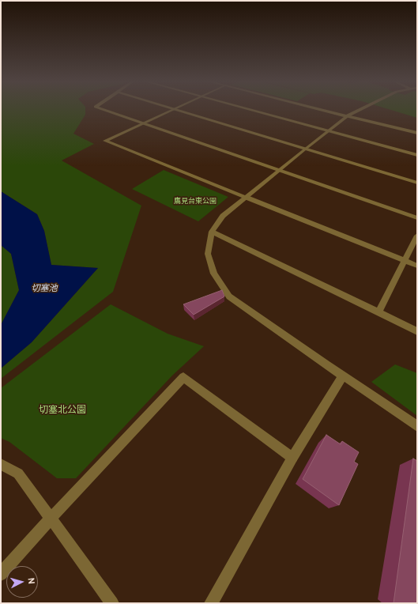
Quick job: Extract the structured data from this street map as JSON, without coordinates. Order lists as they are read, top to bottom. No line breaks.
{"water":["切塞池"],"parks":["鷹見台東公園","切塞北公園"],"north":"right"}
